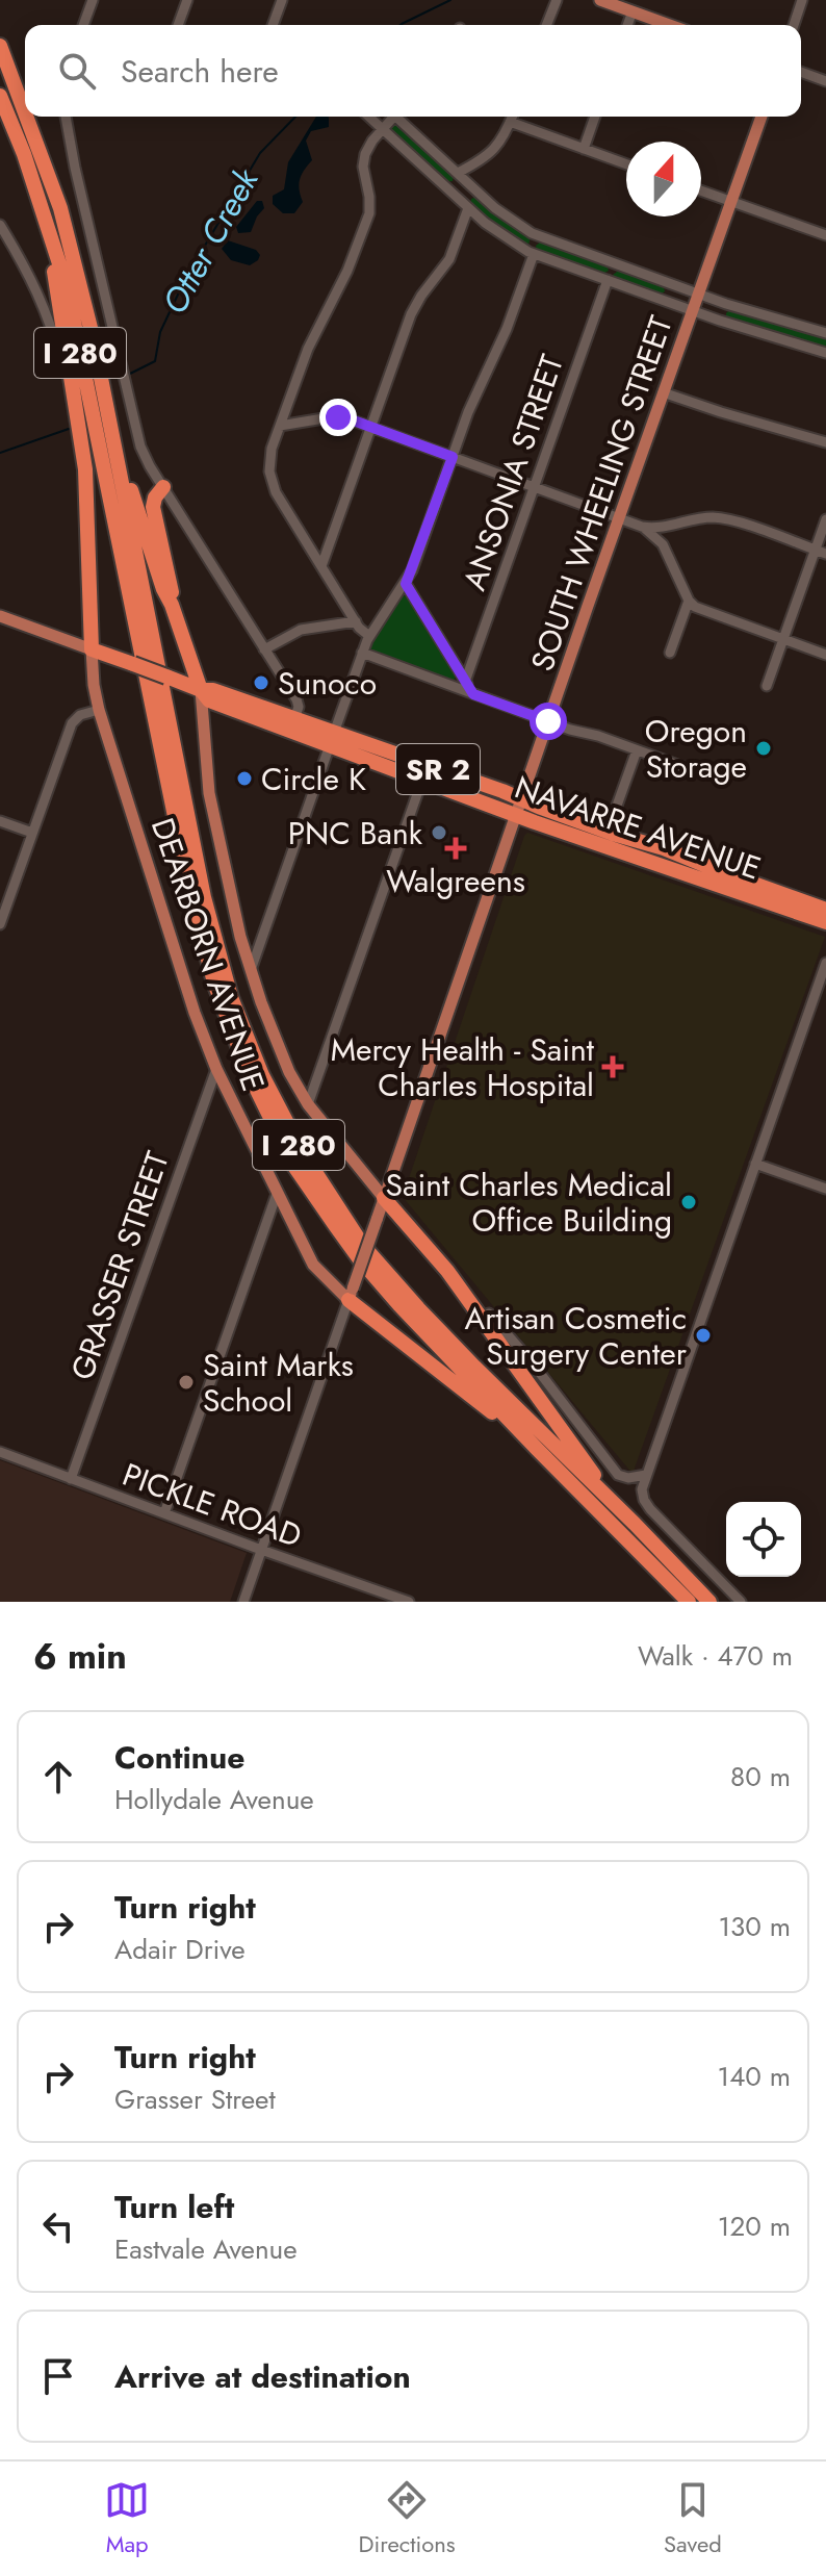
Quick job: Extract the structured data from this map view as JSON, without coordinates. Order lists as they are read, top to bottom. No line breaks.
{"streets":{"highway":["I 280","SR 2","NAVARRE AVENUE"],"main road":["SOUTH WHEELING STREET","DEARBORN AVENUE"],"street":["ANSONIA STREET","GRASSER STREET","PICKLE ROAD"]},"crossings":[["SOUTH WHEELING STREET","NAVARRE AVENUE"],["SOUTH WHEELING STREET","DEARBORN AVENUE"],["SOUTH WHEELING STREET","PICKLE ROAD"],["NAVARRE AVENUE","DEARBORN AVENUE"],["DEARBORN AVENUE","GRASSER STREET"],["GRASSER STREET","PICKLE ROAD"]],"water":["Otter Creek"],"places":{"other":["Sunoco","Oregon Storage","Circle K","PNC Bank","Saint Charles Medical Office Building","Artisan Cosmetic Surgery Center","Saint Marks School"],"health":["Walgreens","Mercy Health - Saint Charles Hospital"]},"north":"top","page":{"search":"Search here","heading":["6 min","Walk · 470 m"],"list":[["Continue","Hollydale Avenue","80 m"],["Turn right","Adair Drive","130 m"],["Turn right","Grasser Street","140 m"],["Turn left","Eastvale Avenue","120 m"],"Arrive at destination"],"nav":["Map","Directions","Saved"]}}
